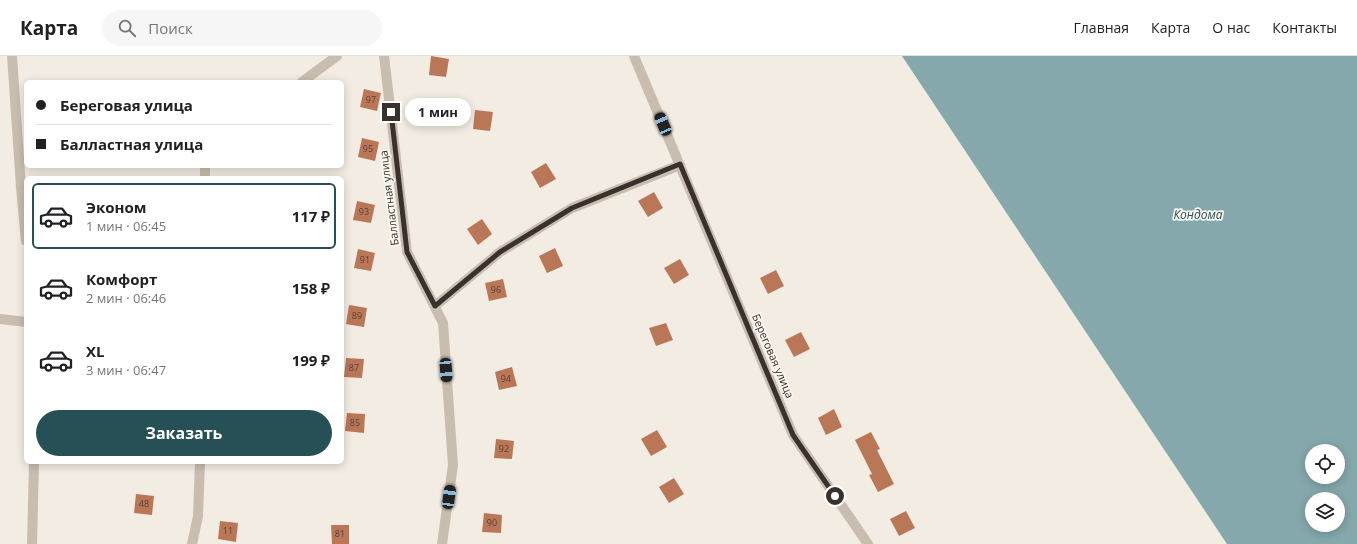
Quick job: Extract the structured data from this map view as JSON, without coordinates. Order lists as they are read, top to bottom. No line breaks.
{"streets":{"street":["Балластная улица","Береговая улица"]},"water":["Кондома"],"house_numbers":["97","95","93","91","96","89","87","94","85","92","48","90","11","81"],"page":{"header":"Карта","search":"Поиск","nav":["Главная","Карта","О нас","Контакты"],"banner":["Береговая улица","Балластная улица"],"bubble":"1 мин","list":[{"name":"Эконом","note":"1 мин · 06:45","value":"117 ₽"},{"name":"Комфорт","note":"2 мин · 06:46","value":"158 ₽"},{"name":"XL","note":"3 мин · 06:47","value":"199 ₽"}],"buttons":"Заказать"}}
